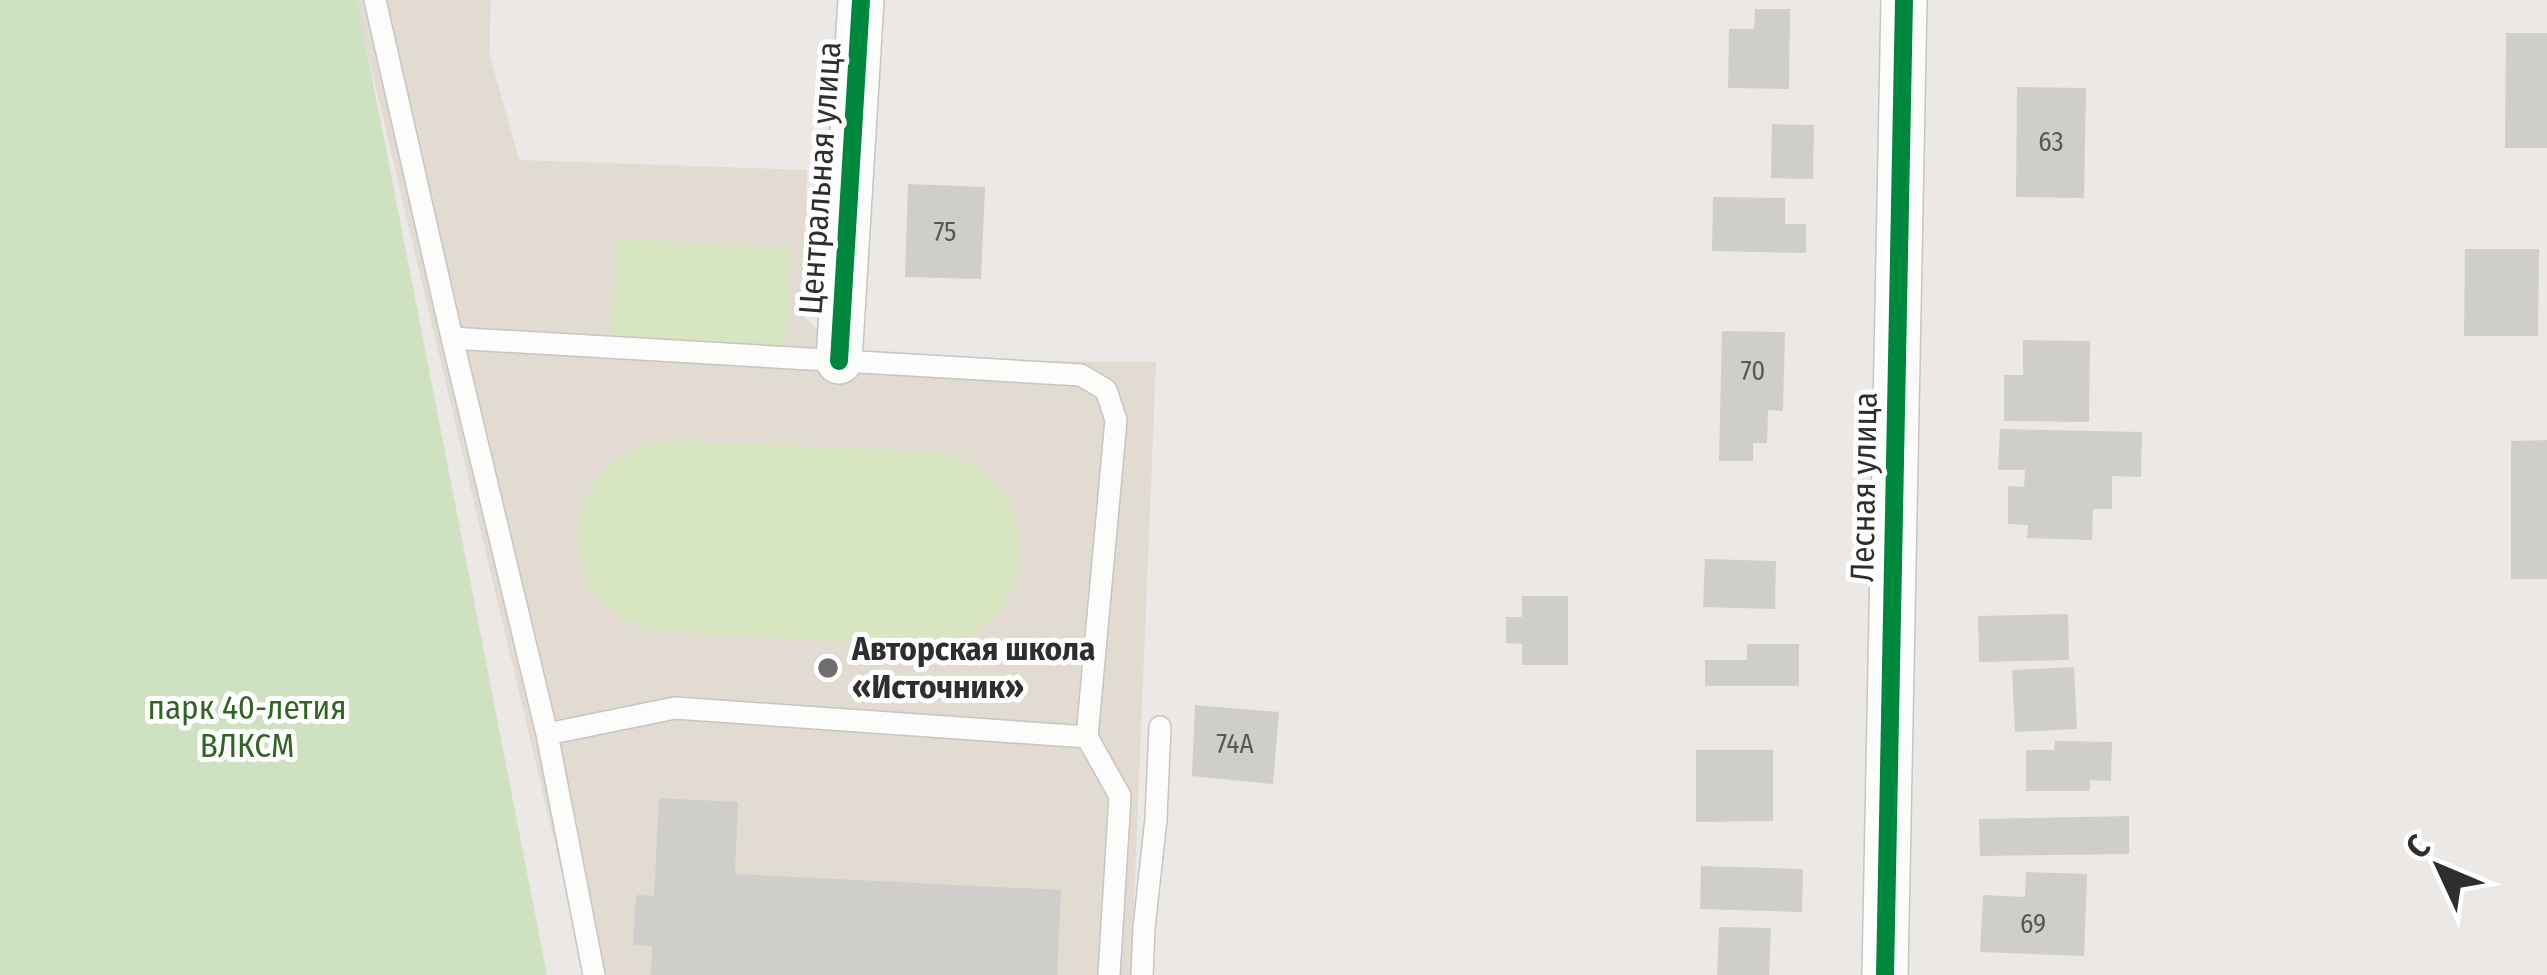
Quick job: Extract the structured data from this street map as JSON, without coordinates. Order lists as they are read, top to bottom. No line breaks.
{"streets":{"street":["Центральная улица","Лесная улица"]},"parks":["парк 40-летия ВЛКСМ"],"places":["Авторская школа «Источник»"],"house_numbers":["63","75","70","74А","69"],"north":"top left"}
